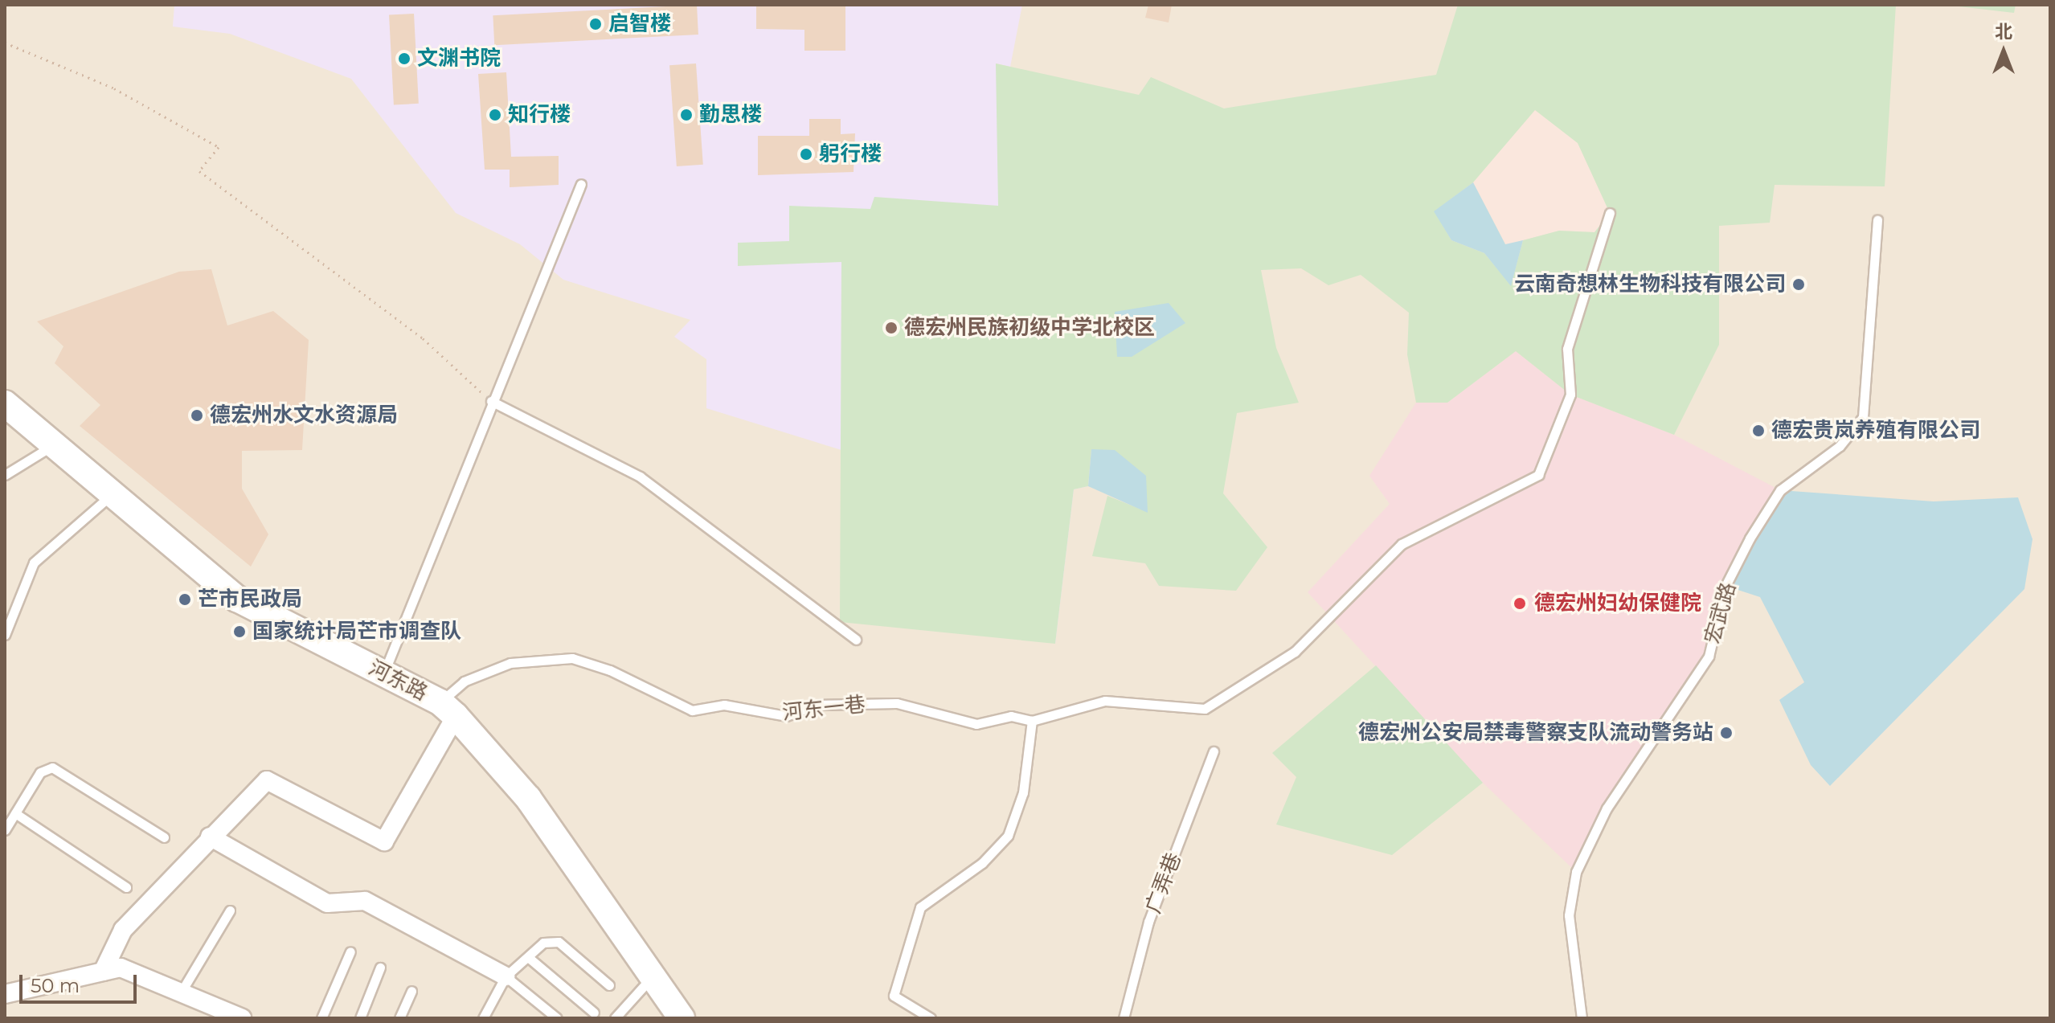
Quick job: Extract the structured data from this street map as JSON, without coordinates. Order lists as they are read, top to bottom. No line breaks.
{"streets":{"main road":["河东路"],"lane":["宏武路","河东一巷","广弄巷"]},"crossings":[["河东路","河东一巷"]],"places":["启智楼","文渊书院","知行楼","勤思楼","躬行楼","云南奇想林生物科技有限公司","德宏州民族初级中学北校区","德宏州水文水资源局","德宏贵岚养殖有限公司","芒市民政局","德宏州妇幼保健院","国家统计局芒市调查队","德宏州公安局禁毒警察支队流动警务站"],"scale_bar":"50 m","north":"top"}
